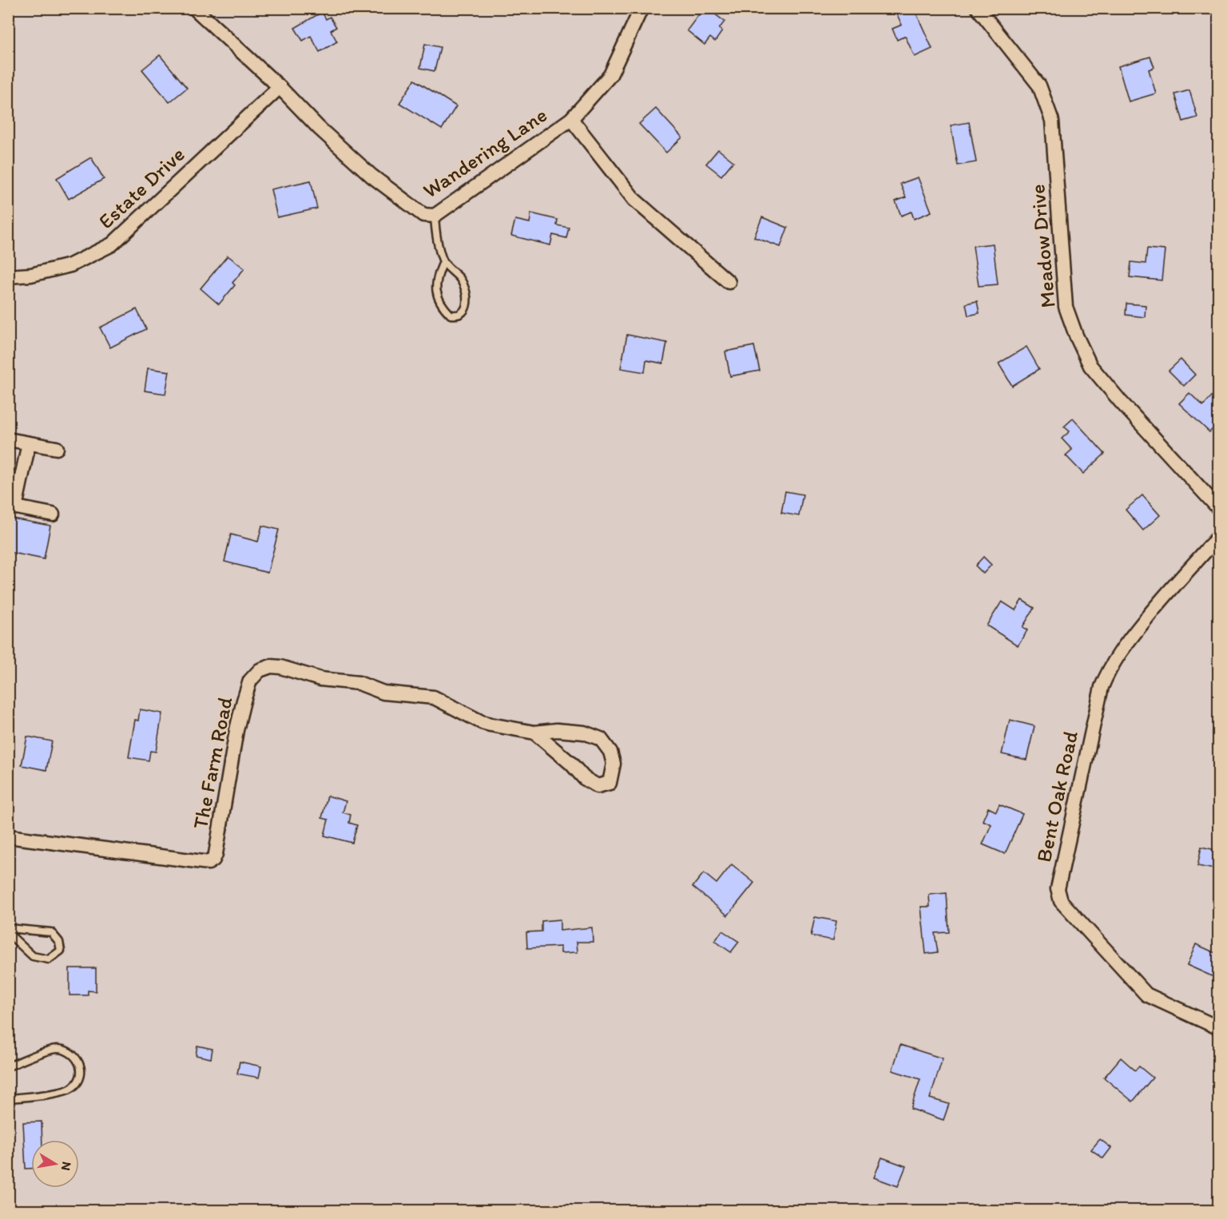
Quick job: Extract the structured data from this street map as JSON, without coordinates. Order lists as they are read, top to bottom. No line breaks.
{"streets":{"street":["Wandering Lane","Estate Drive","Meadow Drive","The Farm Road","Bent Oak Road"]},"crossings":[["Wandering Lane","Estate Drive"]],"north":"right"}
